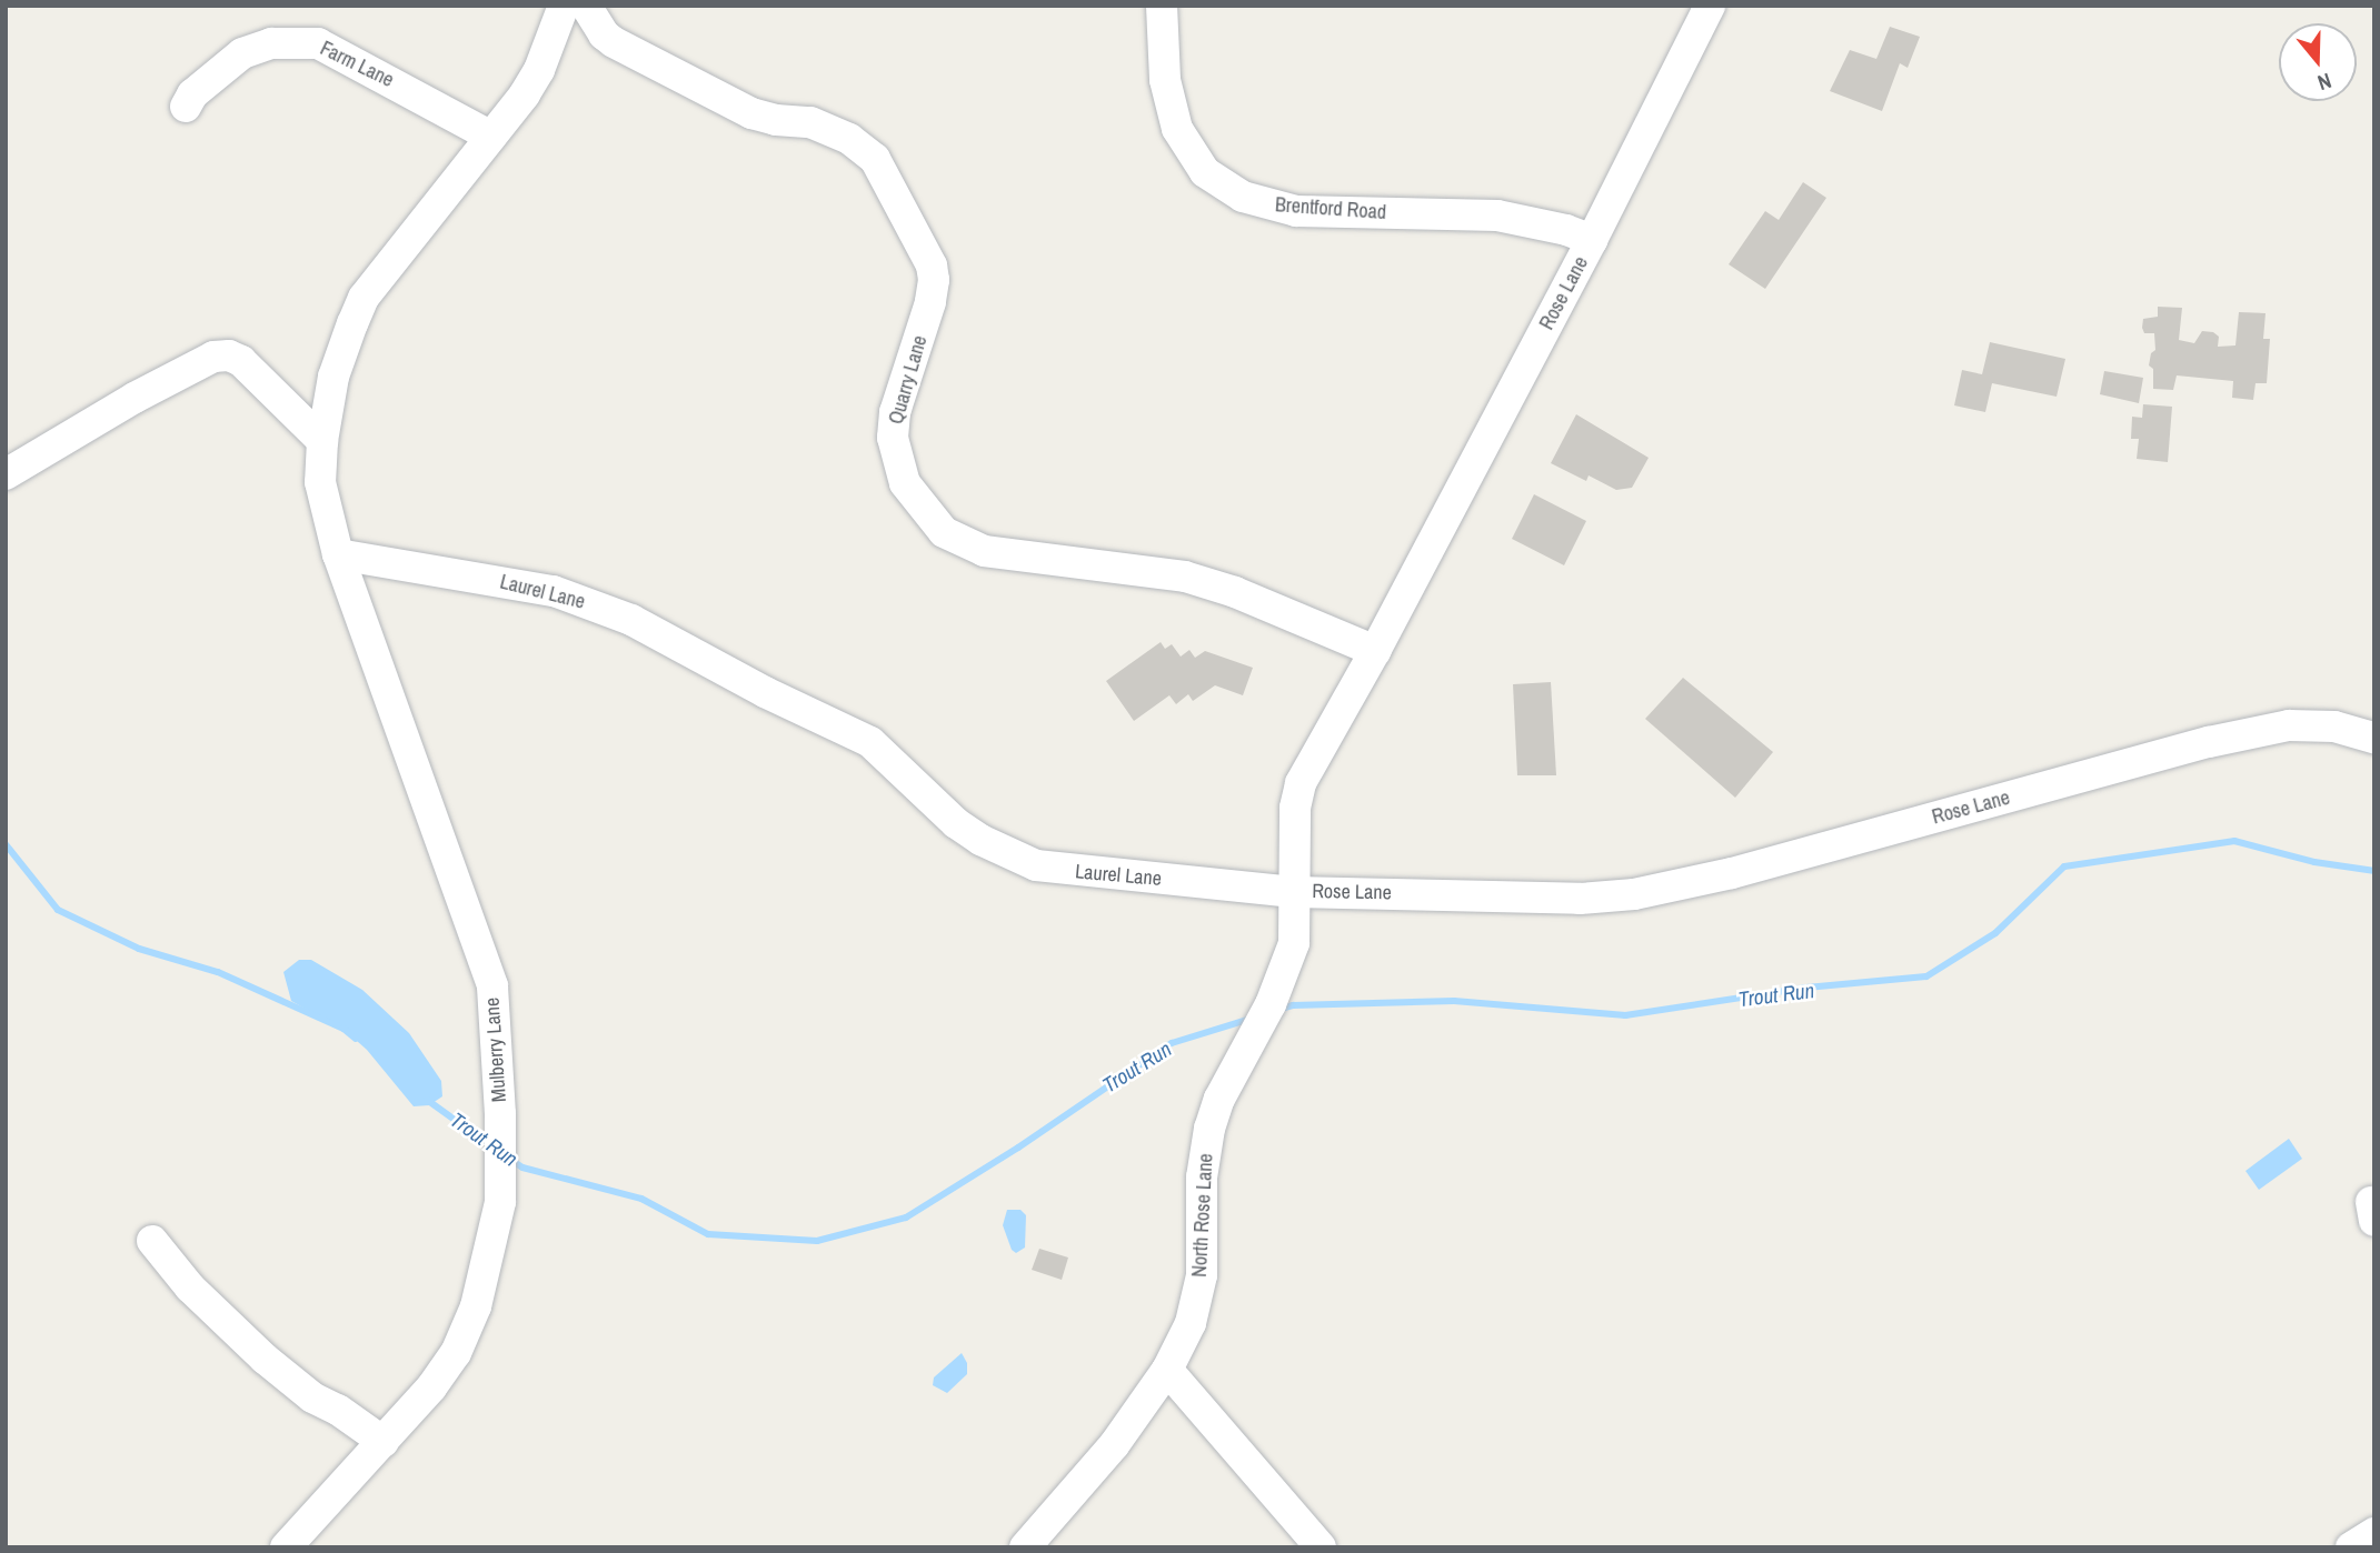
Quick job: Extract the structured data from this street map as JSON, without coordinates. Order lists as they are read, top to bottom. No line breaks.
{"streets":{"street":["Farm Lane","Brentford Road","Rose Lane","Quarry Lane","Laurel Lane","Mulberry Lane","North Rose Lane"]},"crossings":[["Brentford Road","Rose Lane"],["Rose Lane","Quarry Lane"],["Rose Lane","Laurel Lane"],["Rose Lane","North Rose Lane"],["Laurel Lane","Mulberry Lane"],["Laurel Lane","North Rose Lane"]],"water":["Trout Run"],"north":"bottom"}
